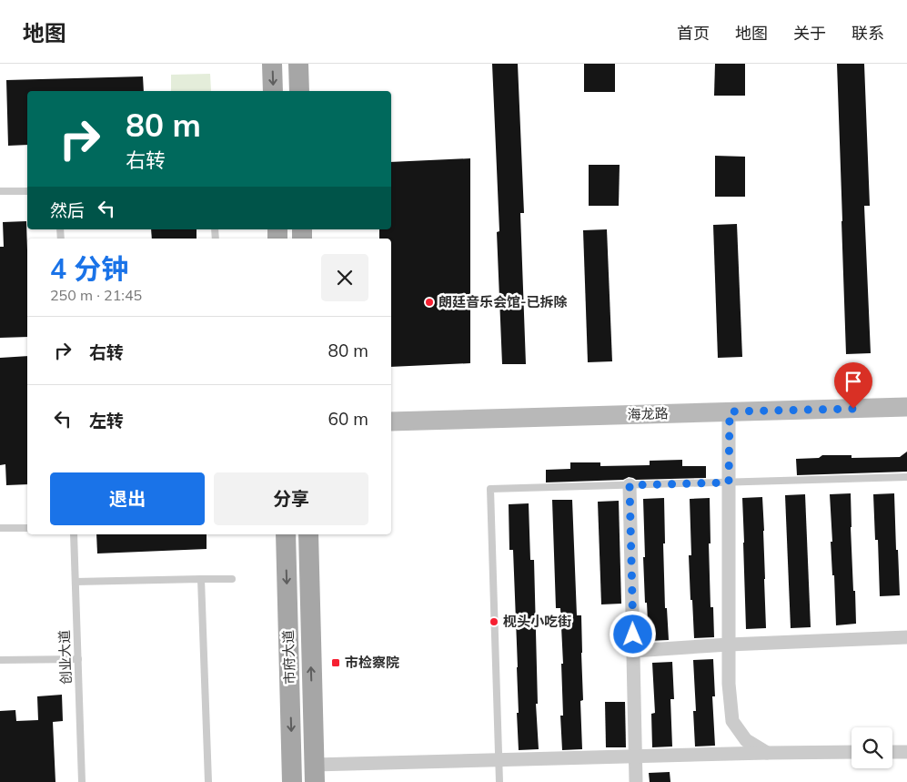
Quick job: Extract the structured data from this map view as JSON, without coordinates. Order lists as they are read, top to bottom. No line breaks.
{"streets":{"main road":["市府大道"],"street":["海龙路"],"lane":["创业大道"]},"places":{"other":["朗廷音乐会馆-已拆除","枧头小吃街"],"transit":["市检察院"]},"page":{"header":"地图","nav":["首页","地图","关于","联系"],"turn":["80 m","右转"],"then":"然后","heading":["4 分钟","250 m · 21:45"],"list":[{"name":"右转","value":"80 m"},{"name":"左转","value":"60 m"}],"buttons":["退出","分享"]}}
